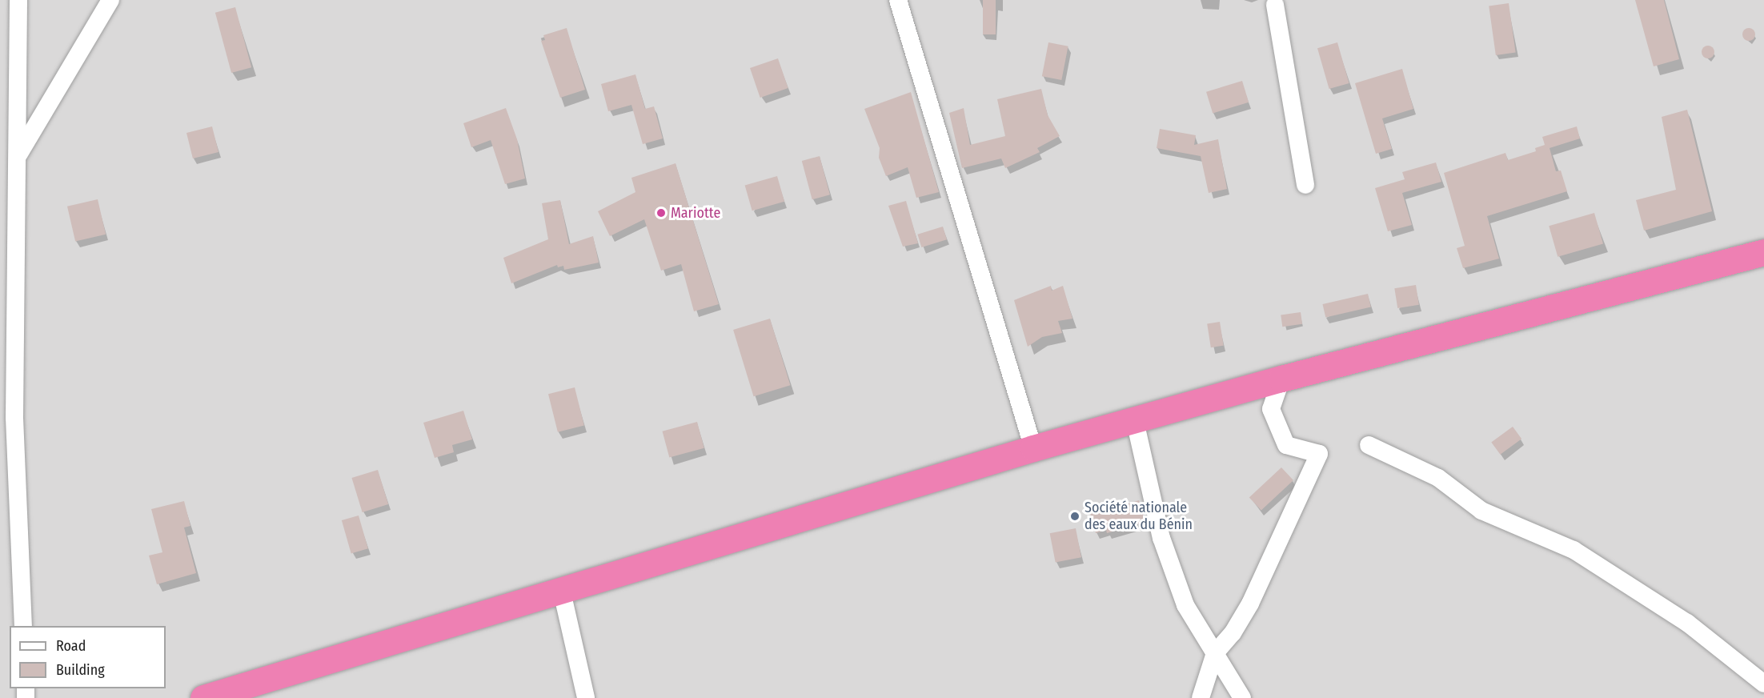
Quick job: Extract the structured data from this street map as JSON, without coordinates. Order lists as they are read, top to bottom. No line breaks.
{"places":["Mariotte","Société nationale des eaux du Bénin"],"legend":["Road","Building"]}
